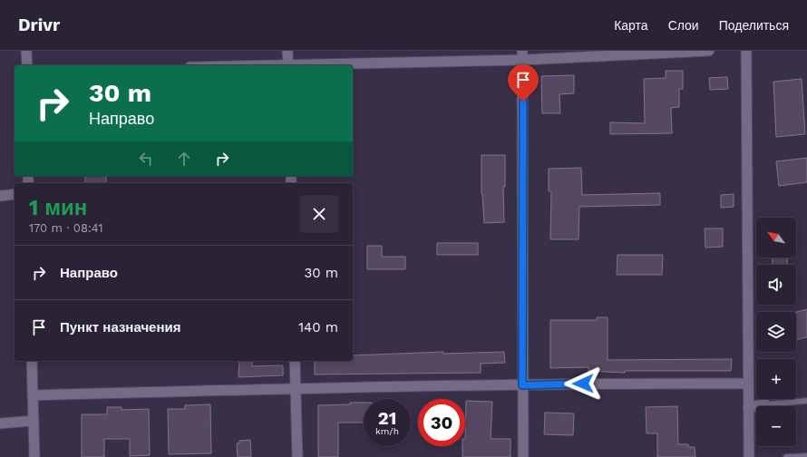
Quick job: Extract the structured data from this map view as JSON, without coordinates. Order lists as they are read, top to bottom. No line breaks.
{"north":"top left","page":{"header":"Drivr","nav":["Карта","Слои","Поделиться"],"turn":["30 m","Направо"],"heading":["1 мин","170 m · 08:41"],"map_buttons":["+","−"],"list":[{"name":"Направо","value":"30 m"},{"name":"Пункт назначения","value":"140 m"}],"speed":"21 km/h","limit":"30"}}
